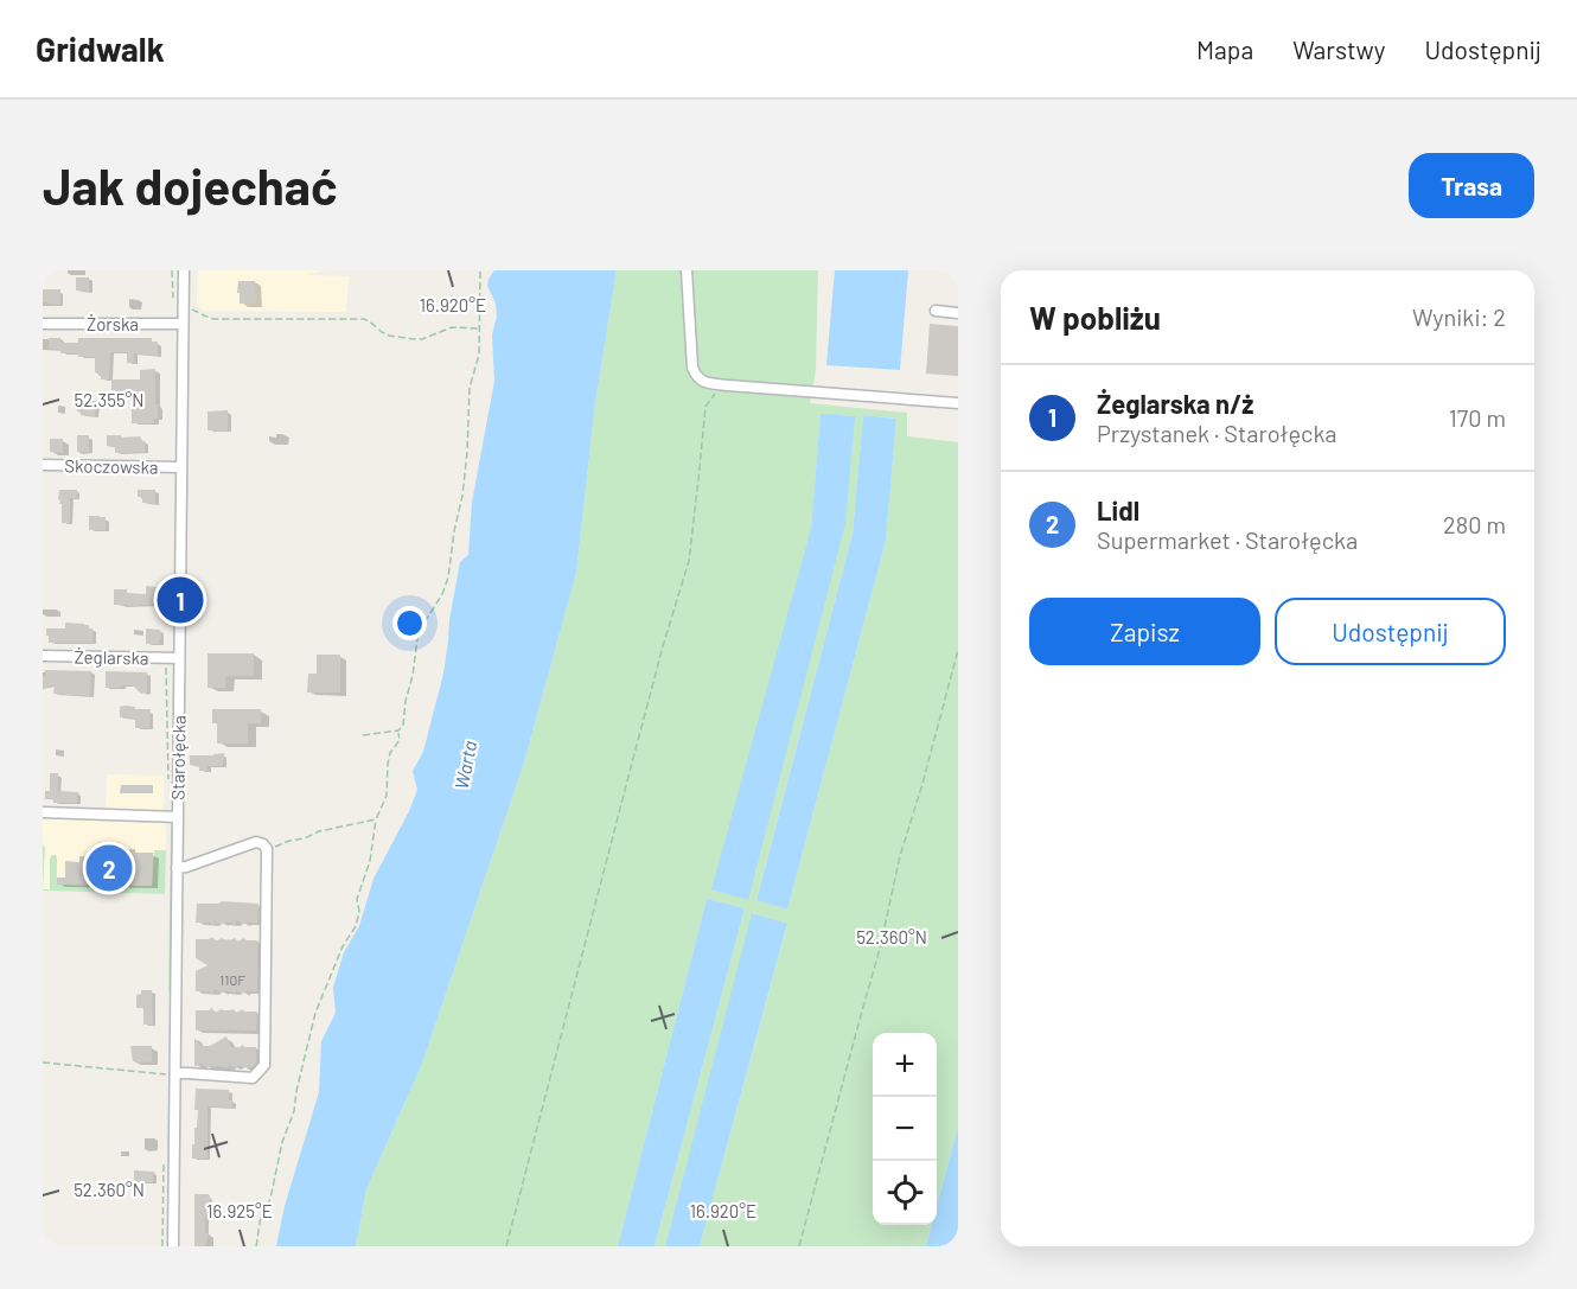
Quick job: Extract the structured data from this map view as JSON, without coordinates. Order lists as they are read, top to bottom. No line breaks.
{"streets":{"street":["Żorska","Skoczowska","Żeglarska","Starołęcka"]},"crossings":[["Żorska","Starołęcka"],["Skoczowska","Starołęcka"],["Żeglarska","Starołęcka"]],"water":["Warta"],"house_numbers":["110F"],"page":{"header":"Gridwalk","nav":["Mapa","Warstwy","Udostępnij"],"buttons":["Trasa",["Zapisz","Udostępnij"]],"title":"Jak dojechać","heading":["W pobliżu","Wyniki: 2"],"list":[{"mark":"1","name":"Żeglarska n/ż","note":"Przystanek · Starołęcka","value":"170 m"},{"mark":"2","name":"Lidl","note":"Supermarket · Starołęcka","value":"280 m"}],"pins":["1","2"],"map_buttons":["+","−"]},"coordinates":["16.920°E","52.355°N","52.360°N","16.925°E"]}
